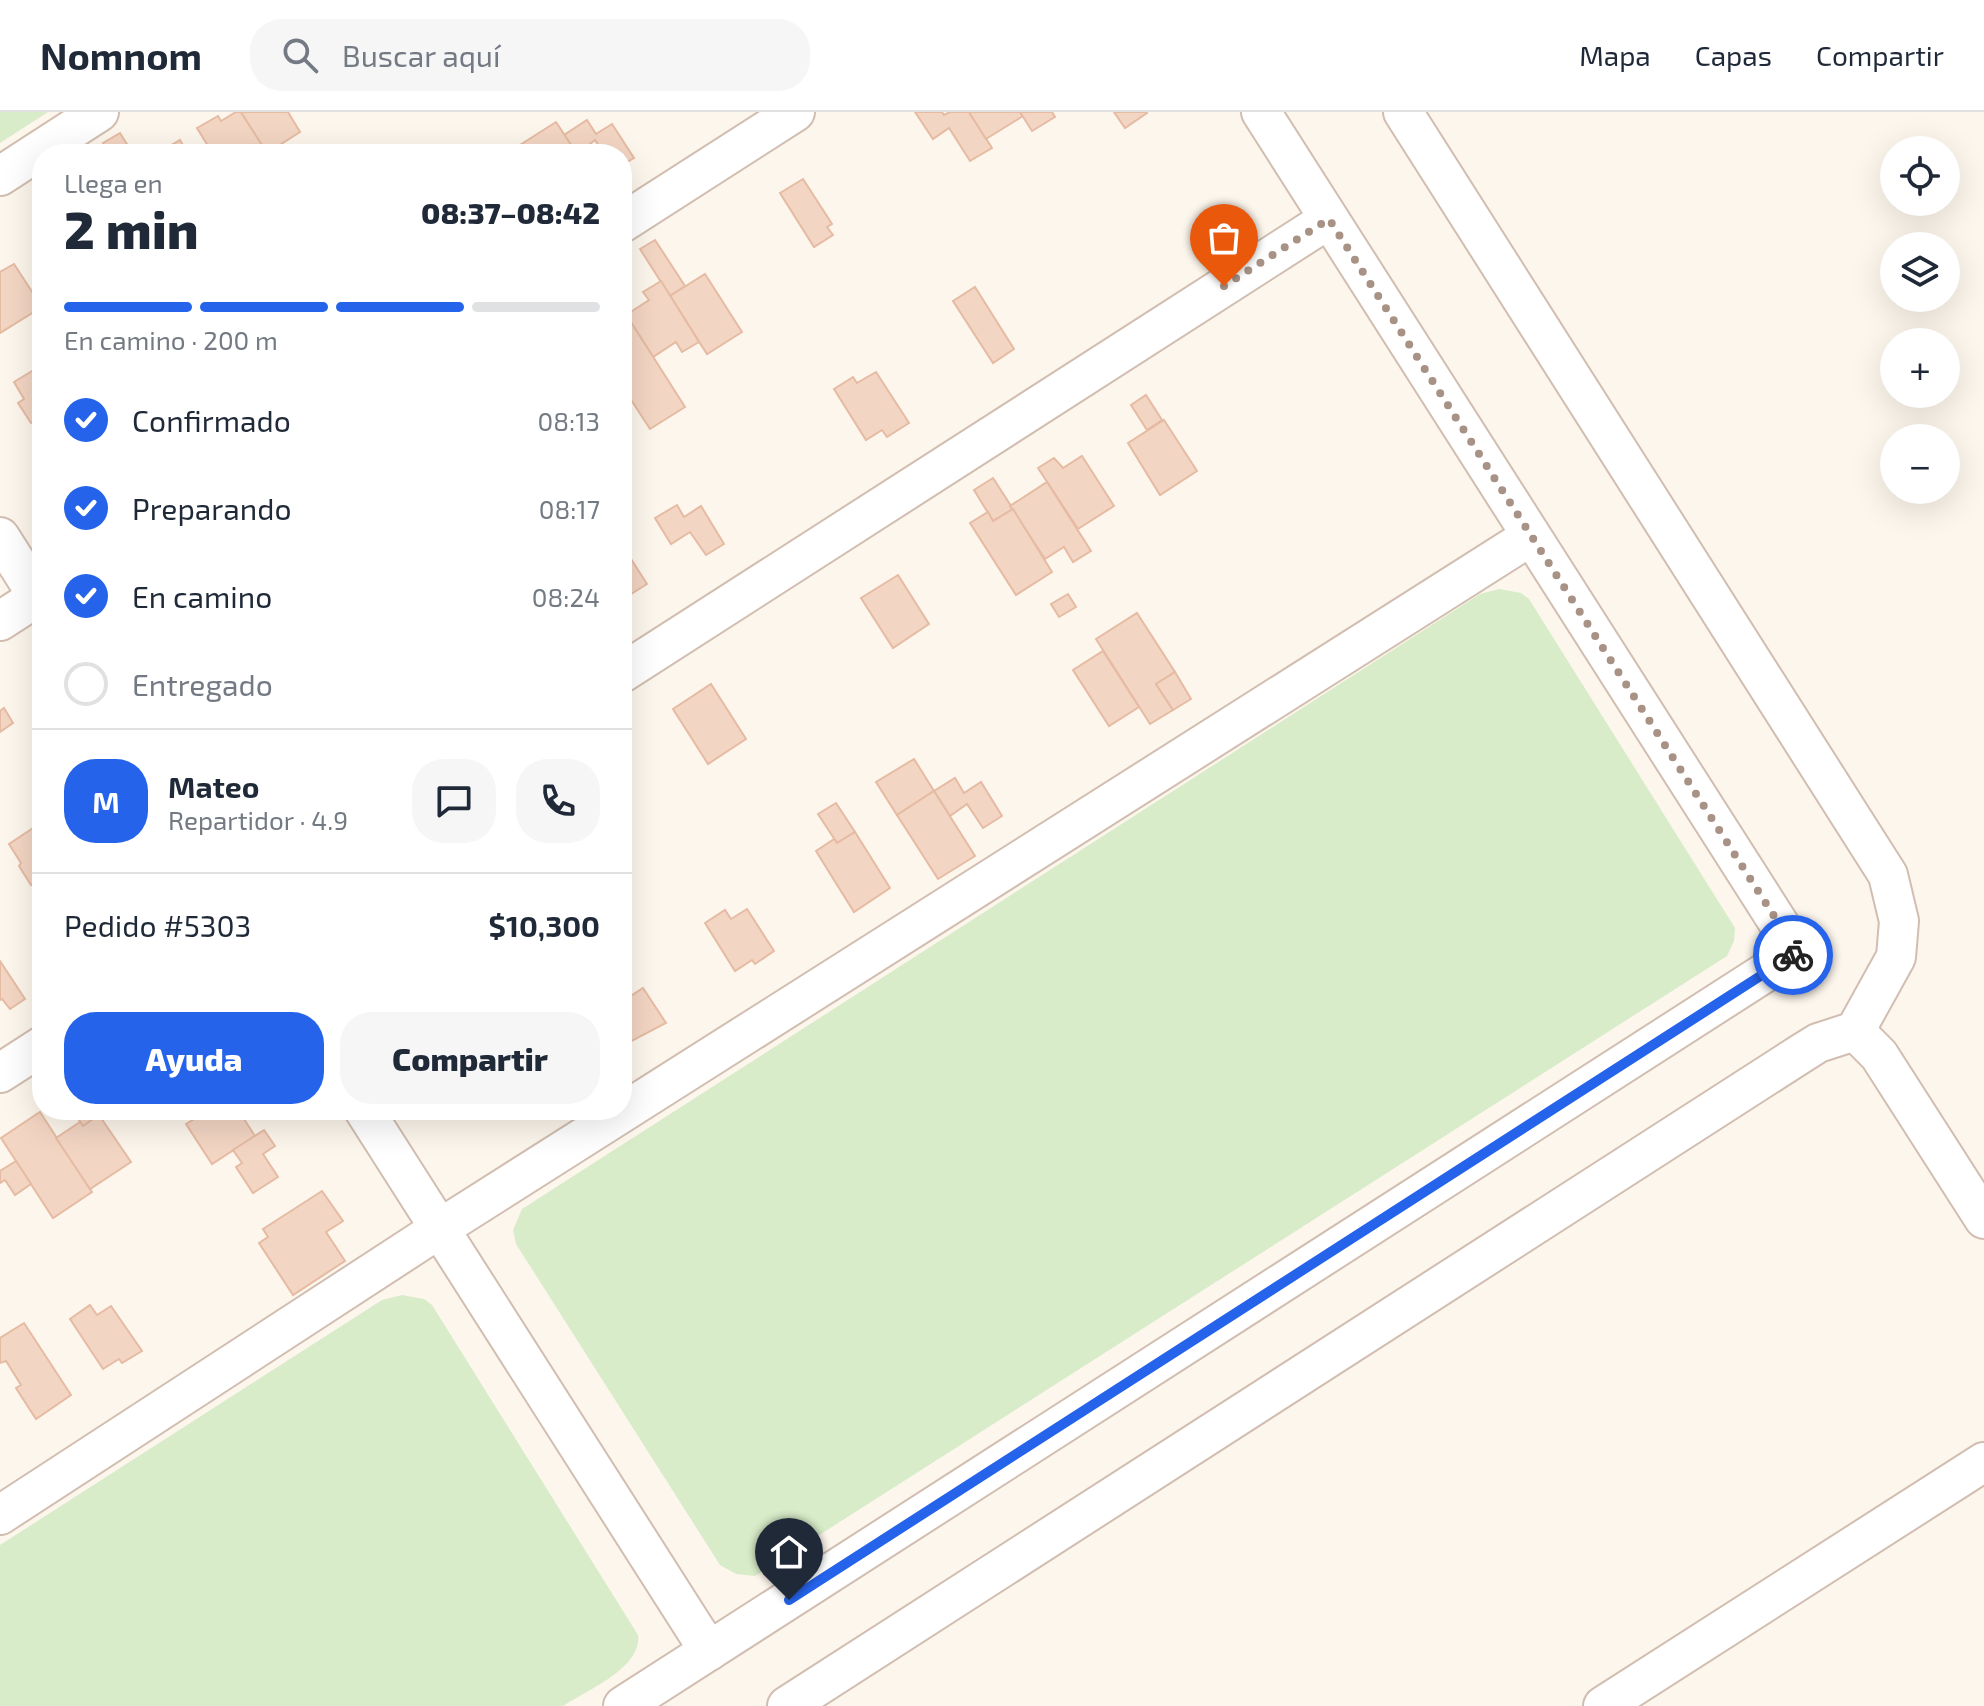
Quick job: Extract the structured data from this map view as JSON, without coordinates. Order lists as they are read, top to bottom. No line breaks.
{"page":{"header":"Nomnom","search":"Buscar aquí","nav":["Mapa","Capas","Compartir"],"map_buttons":["+","−"],"heading":["2 min","Llega en","08:37–08:42"],"panel":["Mateo","Repartidor · 4.9","Pedido #5303","$10,300"],"bar":"En camino · 200 m","list":[["Confirmado","08:13"],["Preparando","08:17"],["En camino","08:24"],"Entregado"],"round":"M","buttons":["Ayuda","Compartir"]}}
